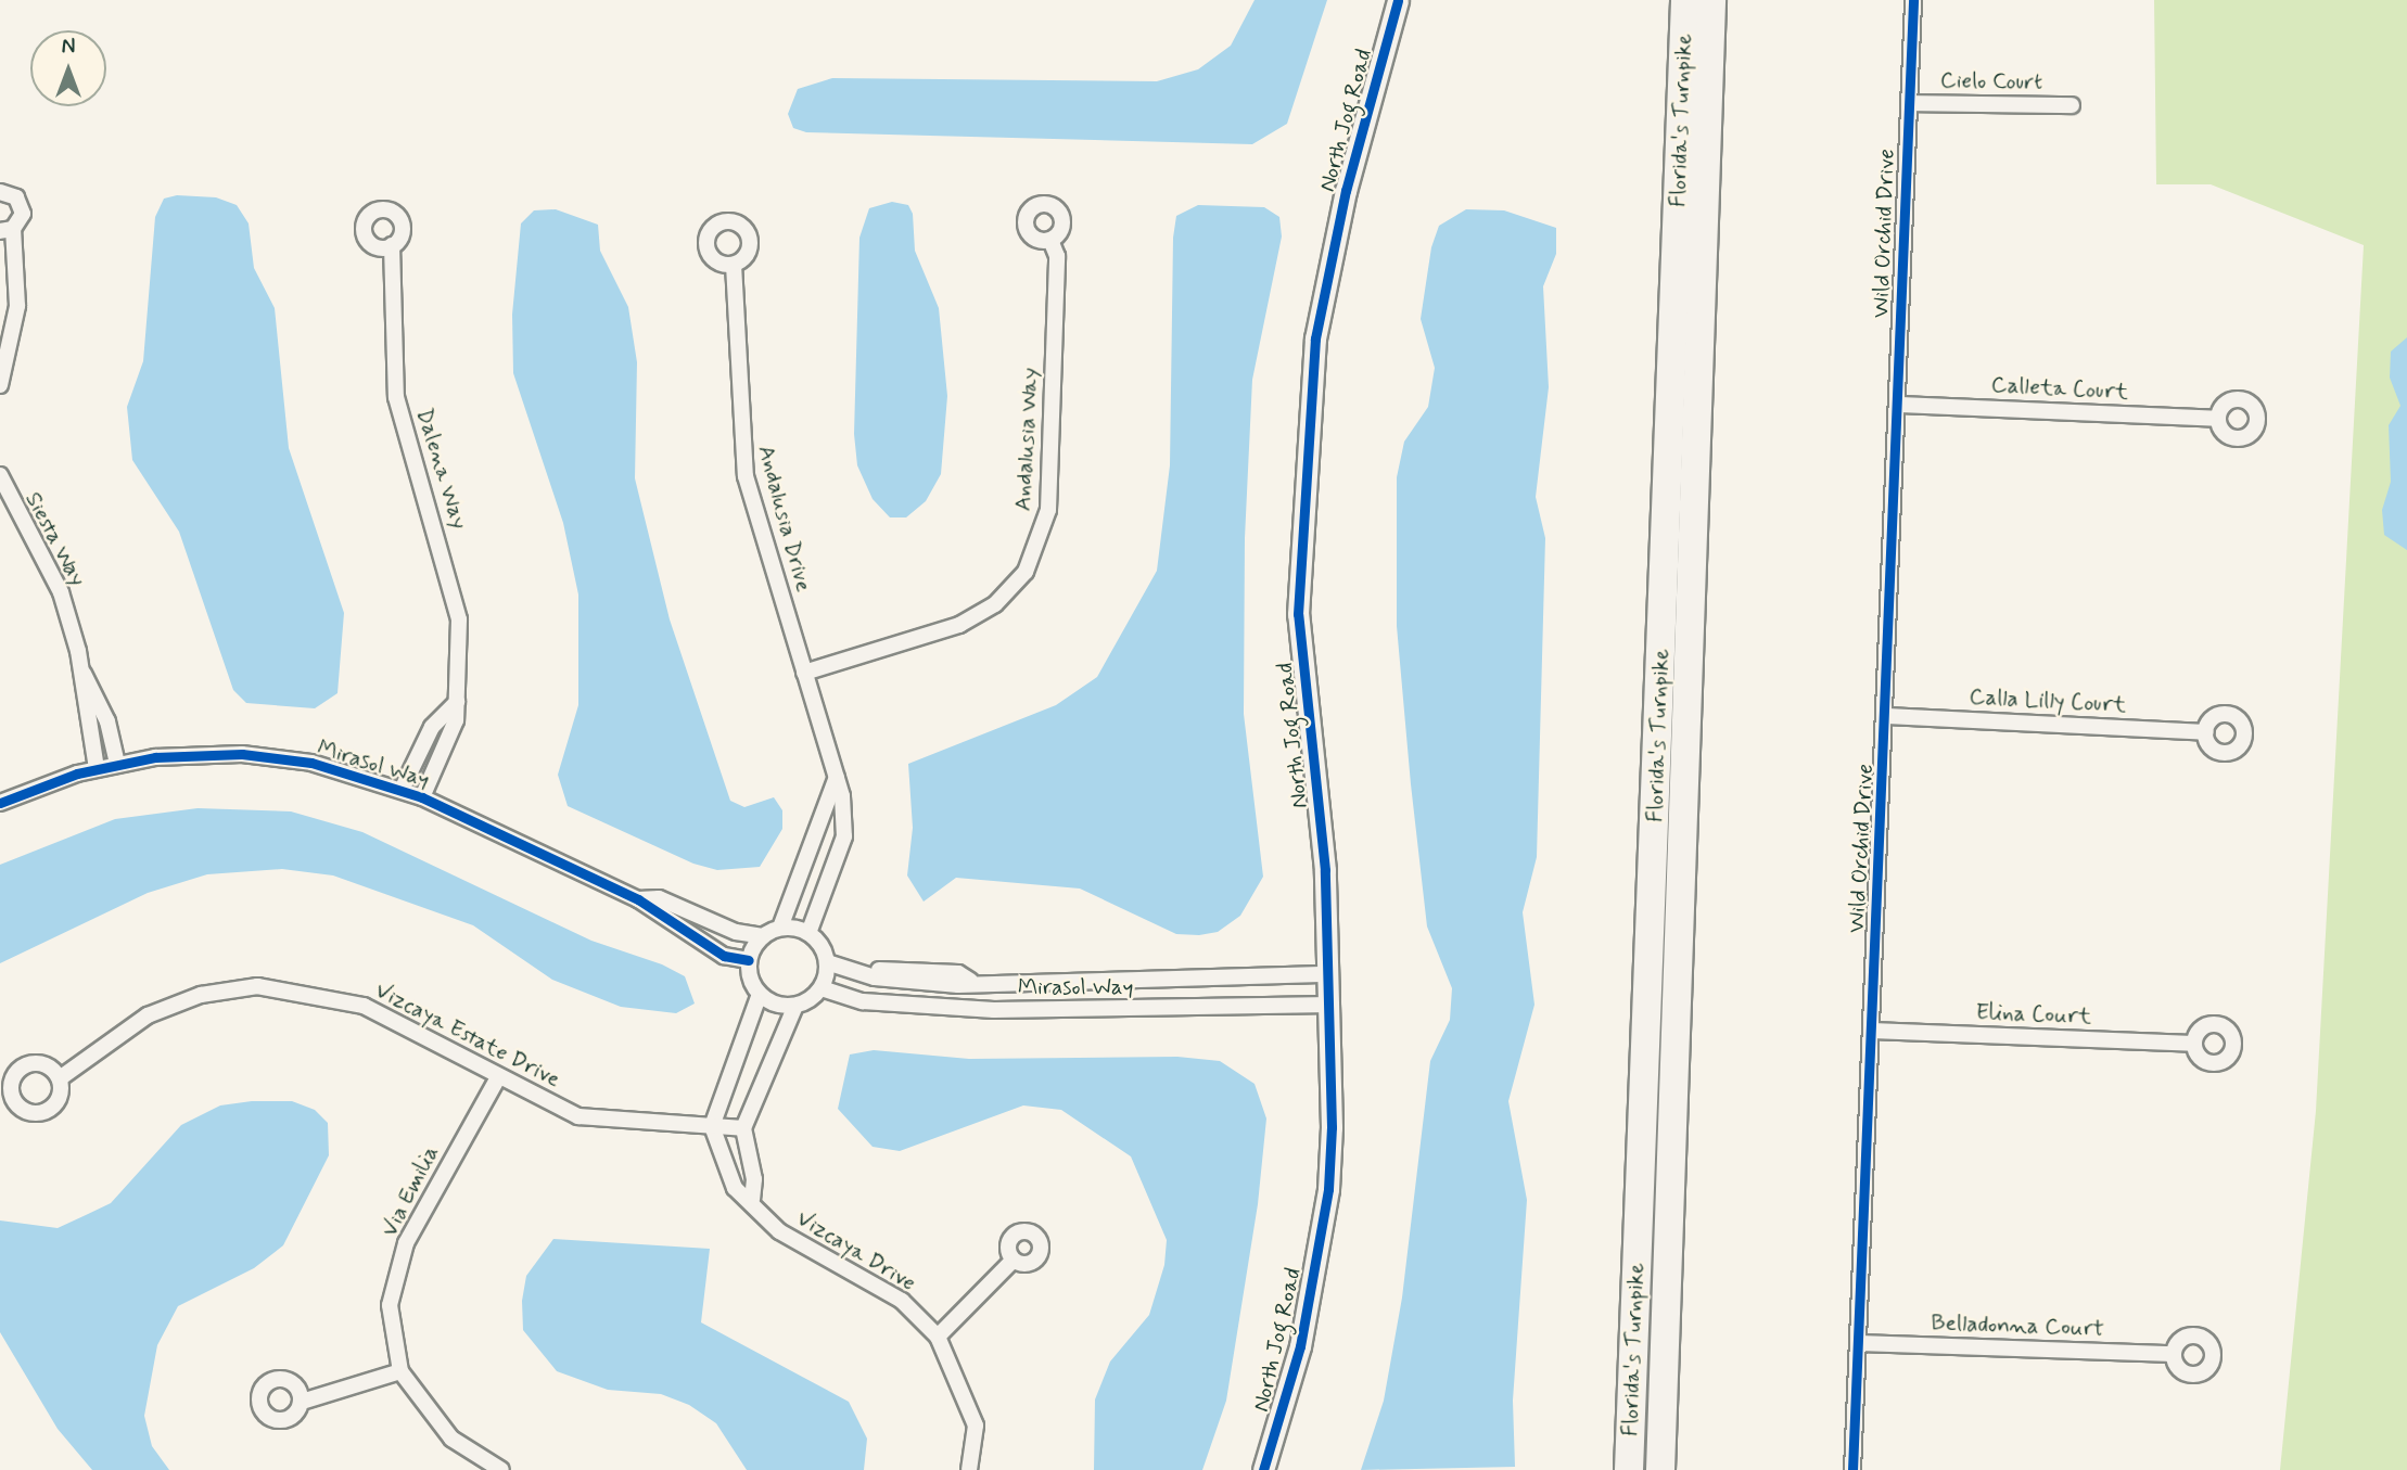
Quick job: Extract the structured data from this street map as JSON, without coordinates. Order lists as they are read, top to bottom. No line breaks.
{"streets":{"highway":["Florida's Turnpike"],"street":["Cielo Court","North Jog Road","Wild Orchid Drive","Calleta Court","Andalusia Way","Dalena Way","Andalusia Drive","Siesta Way","Calla Lilly Court","Mirasol Way","Elina Court","Vizcaya Estate Drive","Via Emilia","Vizcaya Drive","Belladonna Court"]},"crossings":[["Cielo Court","Wild Orchid Drive"],["North Jog Road","Mirasol Way"],["Wild Orchid Drive","Calleta Court"],["Wild Orchid Drive","Calla Lilly Court"],["Wild Orchid Drive","Elina Court"],["Wild Orchid Drive","Belladonna Court"],["Andalusia Way","Andalusia Drive"],["Dalena Way","Mirasol Way"],["Andalusia Drive","Mirasol Way"],["Siesta Way","Mirasol Way"],["Vizcaya Estate Drive","Via Emilia"],["Vizcaya Estate Drive","Vizcaya Drive"]],"north":"top"}
